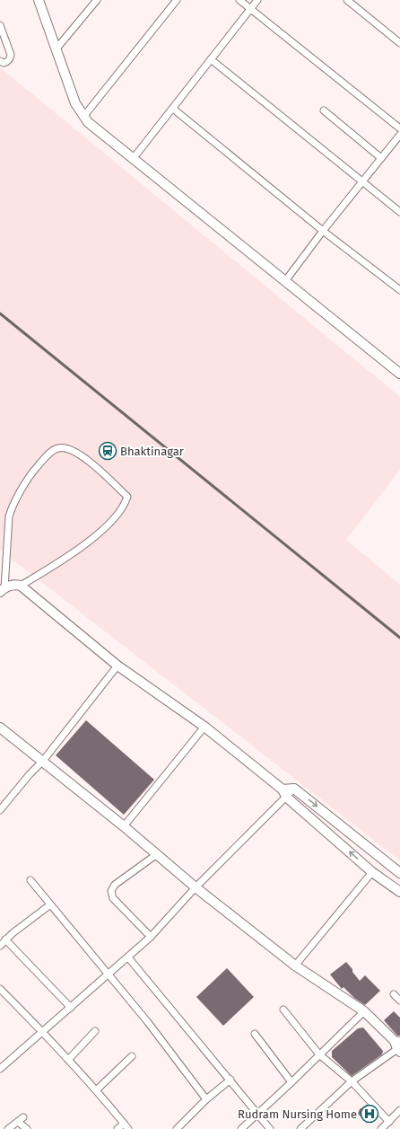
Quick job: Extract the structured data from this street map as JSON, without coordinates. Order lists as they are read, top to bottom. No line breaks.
{"places":{"station":["Bhaktinagar"],"hospital":["Rudram Nursing Home"]}}
